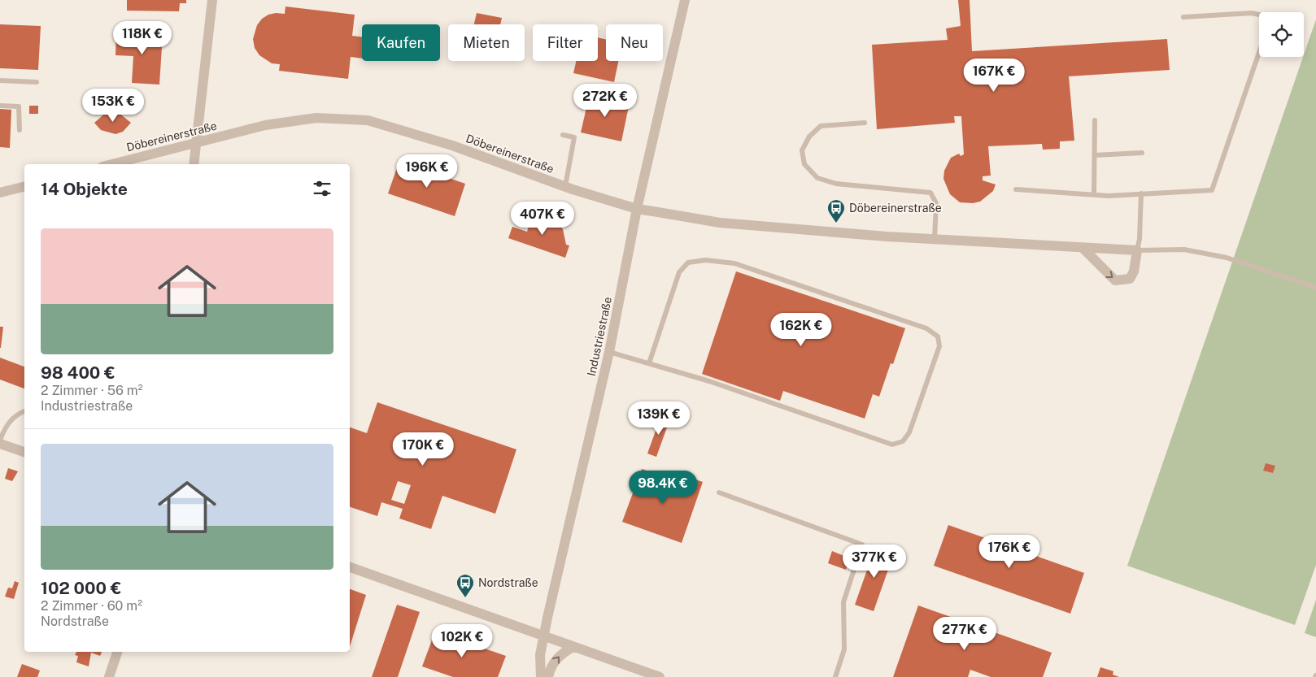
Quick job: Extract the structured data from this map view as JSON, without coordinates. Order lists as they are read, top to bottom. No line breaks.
{"streets":{"street":["Döbereinerstraße","Industriestraße"]},"crossings":[["Döbereinerstraße","Industriestraße"]],"places":{"bus stop":["Döbereinerstraße","Nordstraße"]},"page":{"price":["118K €","167K €","272K €","153K €","196K €","407K €","162K €","139K €","170K €","98.4K €","176K €","377K €","277K €","102K €"],"chip":["Kaufen","Mieten","Filter","Neu"],"heading":"14 Objekte","list":[{"name":"98 400 €","note":"2 Zimmer · 56 m² · Industriestraße"},{"name":"102 000 €","note":"2 Zimmer · 60 m² · Nordstraße"}]}}
